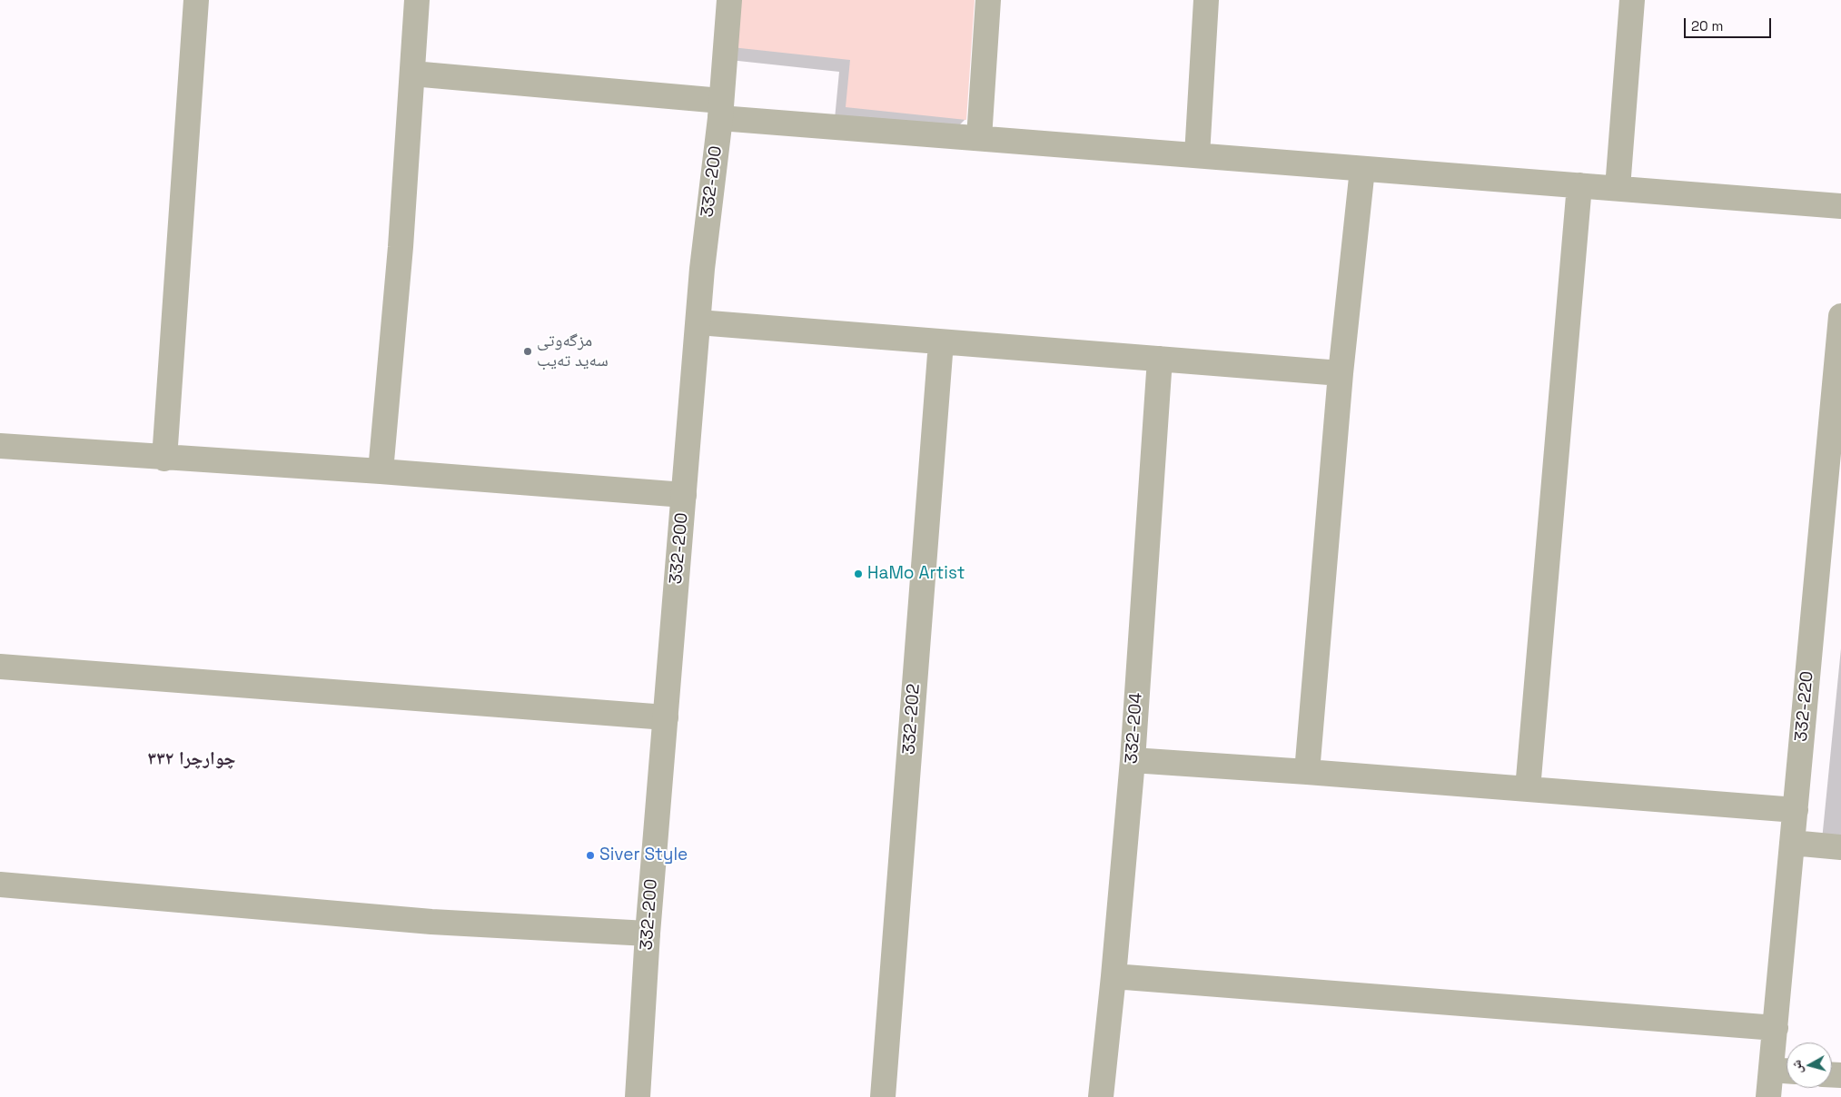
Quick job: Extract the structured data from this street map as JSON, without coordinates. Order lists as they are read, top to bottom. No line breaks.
{"streets":{"street":["332-200","332-220","332-202","332-204"]},"districts":["چوارچرا ٣٣٢"],"places":["مزگەوتی سەید تەیب","HaMo Artist","Siver Style"],"scale_bar":"20 m","north":"left"}
